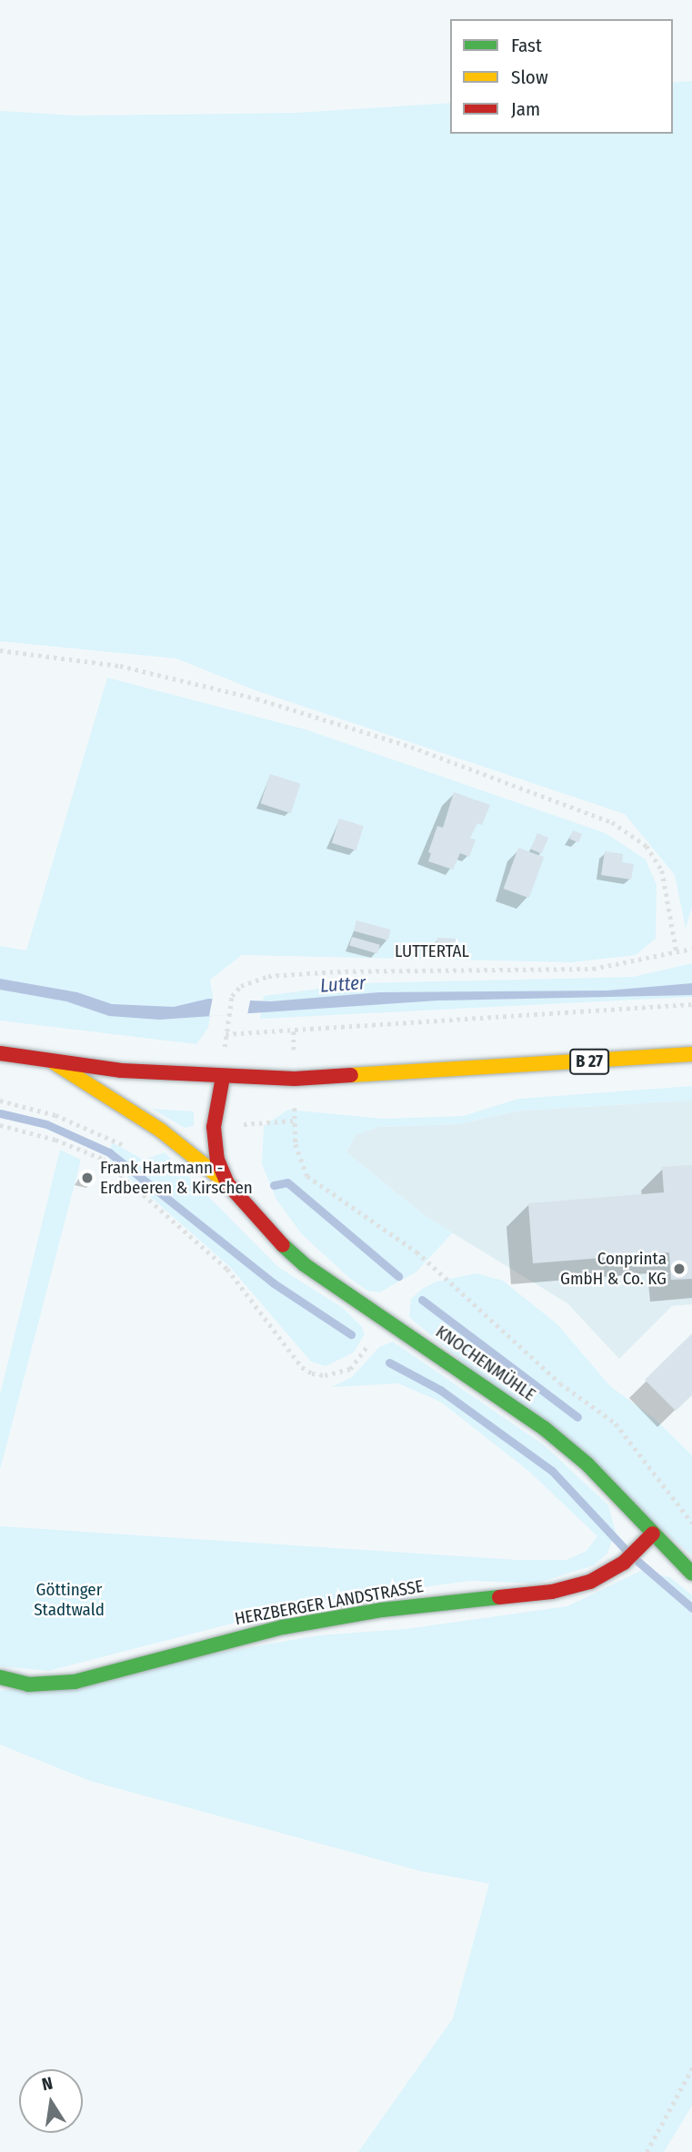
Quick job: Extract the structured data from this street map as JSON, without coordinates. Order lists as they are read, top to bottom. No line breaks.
{"streets":{"street":["B 27","KNOCHENMÜHLE","HERZBERGER LANDSTRASSE"],"path":["LUTTERTAL"]},"crossings":[["B 27","KNOCHENMÜHLE"],["KNOCHENMÜHLE","HERZBERGER LANDSTRASSE"]],"water":["Lutter"],"parks":["Göttinger Stadtwald"],"places":["Frank Hartmann - Erdbeeren & Kirschen","Conprinta GmbH & Co. KG"],"legend":["Fast","Slow","Jam"],"north":"top"}
